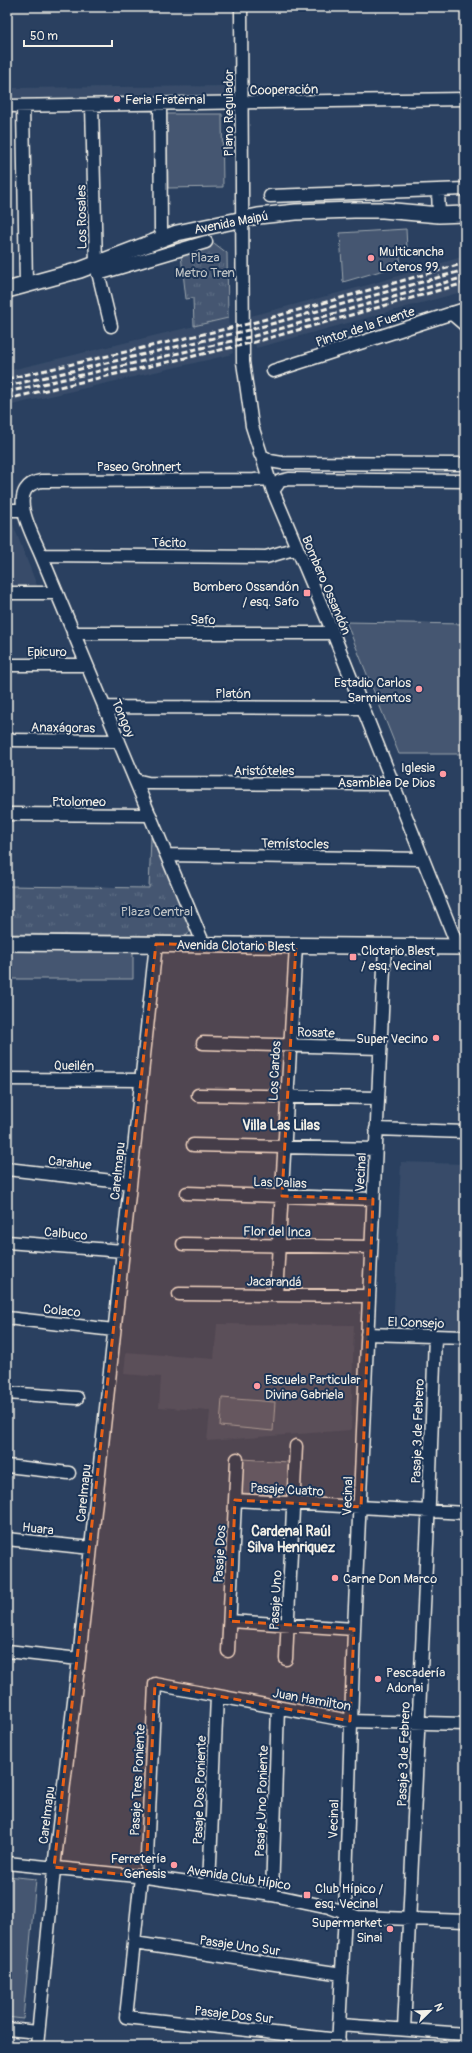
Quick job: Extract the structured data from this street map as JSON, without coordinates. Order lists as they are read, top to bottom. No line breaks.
{"streets":{"main road":["Avenida Maipú","Avenida Clotario Blest"],"street":["Cooperación","Plano Regulador","Los Rosales","Pintor de la Fuente","Paseo Grohnert","Tácito","Bombero Ossandón","Safo","Epicuro","Platón","Tongoy","Anaxágoras","Aristóteles","Ptolomeo","Temístocles","Rosate","Queilén","Los Cardos","Carahue","Carelmapu","Vecinal","Las Dalias","Flor del Inca","Calbuco","Jacarandá","Colaco","El Consejo","Pasaje 3 de Febrero","Pasaje Cuatro","Huara","Pasaje Dos","Pasaje Uno","Juan Hamilton","Pasaje Tres Poniente","Pasaje Dos Poniente","Pasaje Uno Poniente","Avenida Club Hípico","Pasaje Uno Sur","Pasaje Dos Sur"]},"crossings":[["Cooperación","Plano Regulador"],["Cooperación","Los Rosales"],["Plano Regulador","Avenida Maipú"],["Plano Regulador","Bombero Ossandón"],["Los Rosales","Avenida Maipú"],["Avenida Maipú","Bombero Ossandón"],["Paseo Grohnert","Bombero Ossandón"],["Paseo Grohnert","Tongoy"],["Tácito","Bombero Ossandón"],["Tácito","Tongoy"],["Bombero Ossandón","Safo"],["Bombero Ossandón","Platón"],["Bombero Ossandón","Aristóteles"],["Bombero Ossandón","Temístocles"],["Bombero Ossandón","Avenida Clotario Blest"],["Safo","Tongoy"],["Epicuro","Tongoy"],["Platón","Tongoy"],["Tongoy","Anaxágoras"],["Tongoy","Aristóteles"],["Tongoy","Ptolomeo"],["Tongoy","Temístocles"],["Tongoy","Avenida Clotario Blest"],["Avenida Clotario Blest","Los Cardos"],["Avenida Clotario Blest","Carelmapu"],["Avenida Clotario Blest","Vecinal"],["Rosate","Los Cardos"],["Rosate","Vecinal"],["Queilén","Carelmapu"],["Los Cardos","Las Dalias"],["Los Cardos","Flor del Inca"],["Los Cardos","Jacarandá"],["Carahue","Carelmapu"],["Carelmapu","Calbuco"],["Carelmapu","Colaco"],["Carelmapu","Huara"],["Carelmapu","Avenida Club Hípico"],["Vecinal","Las Dalias"],["Vecinal","Flor del Inca"],["Vecinal","Jacarandá"],["Vecinal","El Consejo"],["Vecinal","Pasaje Cuatro"],["Vecinal","Juan Hamilton"],["Vecinal","Avenida Club Hípico"],["Vecinal","Pasaje Uno Sur"],["Vecinal","Pasaje Dos Sur"],["El Consejo","Pasaje 3 de Febrero"],["Pasaje 3 de Febrero","Pasaje Cuatro"],["Pasaje 3 de Febrero","Juan Hamilton"],["Pasaje 3 de Febrero","Avenida Club Hípico"],["Pasaje Cuatro","Pasaje Dos"],["Pasaje Cuatro","Pasaje Uno"],["Juan Hamilton","Pasaje Tres Poniente"],["Juan Hamilton","Pasaje Dos Poniente"],["Juan Hamilton","Pasaje Uno Poniente"],["Pasaje Tres Poniente","Avenida Club Hípico"],["Pasaje Tres Poniente","Pasaje Uno Sur"],["Pasaje Tres Poniente","Pasaje Dos Sur"],["Pasaje Dos Poniente","Avenida Club Hípico"],["Pasaje Uno Poniente","Avenida Club Hípico"]],"districts":["Villa Las Lilas","Cardenal Raúl Silva Henriquez"],"parks":["Plaza Metro Tren","Plaza Central"],"places":{"other":["Feria Fraternal","Multicancha Loteros 99","Estadio Carlos Sarmientos","Iglesia Asamblea De Dios","Super Vecino","Escuela Particular Divina Gabriela","Carne Don Marco","Pescadería Adonai","Ferretería Genesis","Supermarket Sinai"],"transit":["Bombero Ossandón / esq. Safo","Clotario Blest / esq. Vecinal","Club Hípico / esq. Vecinal"]},"scale_bar":"50 m","north":"top right"}
